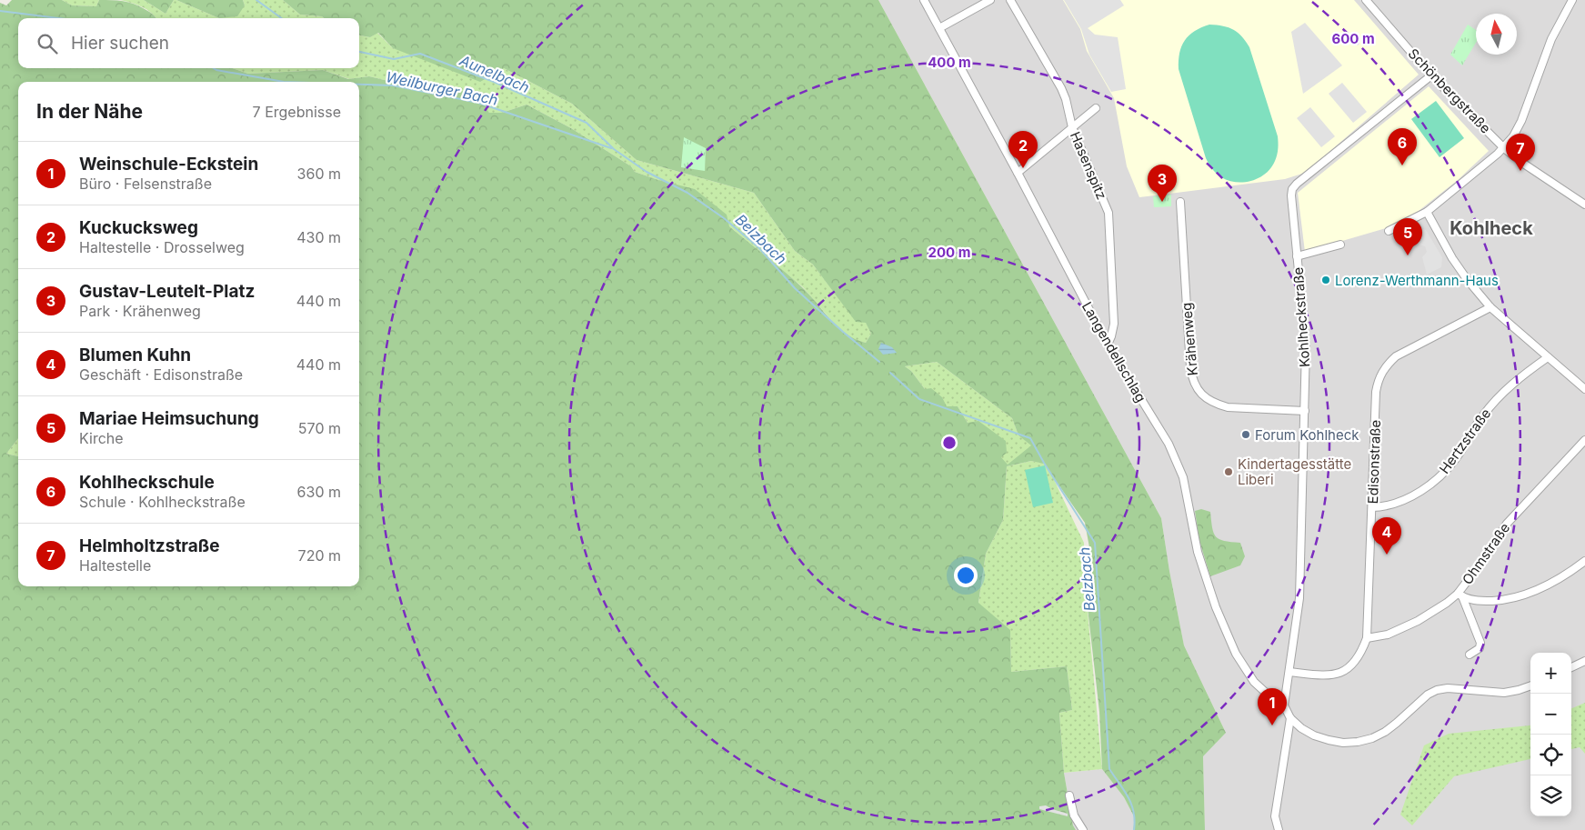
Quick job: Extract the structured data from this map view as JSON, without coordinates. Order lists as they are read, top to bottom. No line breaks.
{"streets":{"street":["Schönbergstraße","Hasenspitz","Kohlheckstraße","Krähenweg","Langendellschlag","Hertzstraße","Edisonstraße","Ohmstraße"]},"crossings":[["Schönbergstraße","Kohlheckstraße"],["Hasenspitz","Langendellschlag"],["Kohlheckstraße","Krähenweg"],["Kohlheckstraße","Langendellschlag"],["Kohlheckstraße","Edisonstraße"],["Hertzstraße","Edisonstraße"],["Edisonstraße","Ohmstraße"]],"districts":["Kohlheck"],"water":["Aunelbach","Weilburger Bach","Belzbach"],"places":["Lorenz-Werthmann-Haus","Forum Kohlheck","Kindertagesstätte Liberi"],"north":"top","page":{"search":"Hier suchen","heading":["In der Nähe","7 Ergebnisse"],"pins":["6","2","7","3","5","4","1"],"list":[{"mark":"1","name":"Weinschule-Eckstein","note":"Büro · Felsenstraße","value":"360 m"},{"mark":"2","name":"Kuckucksweg","note":"Haltestelle · Drosselweg","value":"430 m"},{"mark":"3","name":"Gustav-Leutelt-Platz","note":"Park · Krähenweg","value":"440 m"},{"mark":"4","name":"Blumen Kuhn","note":"Geschäft · Edisonstraße","value":"440 m"},{"mark":"5","name":"Mariae Heimsuchung","note":"Kirche","value":"570 m"},{"mark":"6","name":"Kohlheckschule","note":"Schule · Kohlheckstraße","value":"630 m"},{"mark":"7","name":"Helmholtzstraße","note":"Haltestelle","value":"720 m"}],"map_buttons":["+","−"]},"rings":["600 m","400 m","200 m"]}
